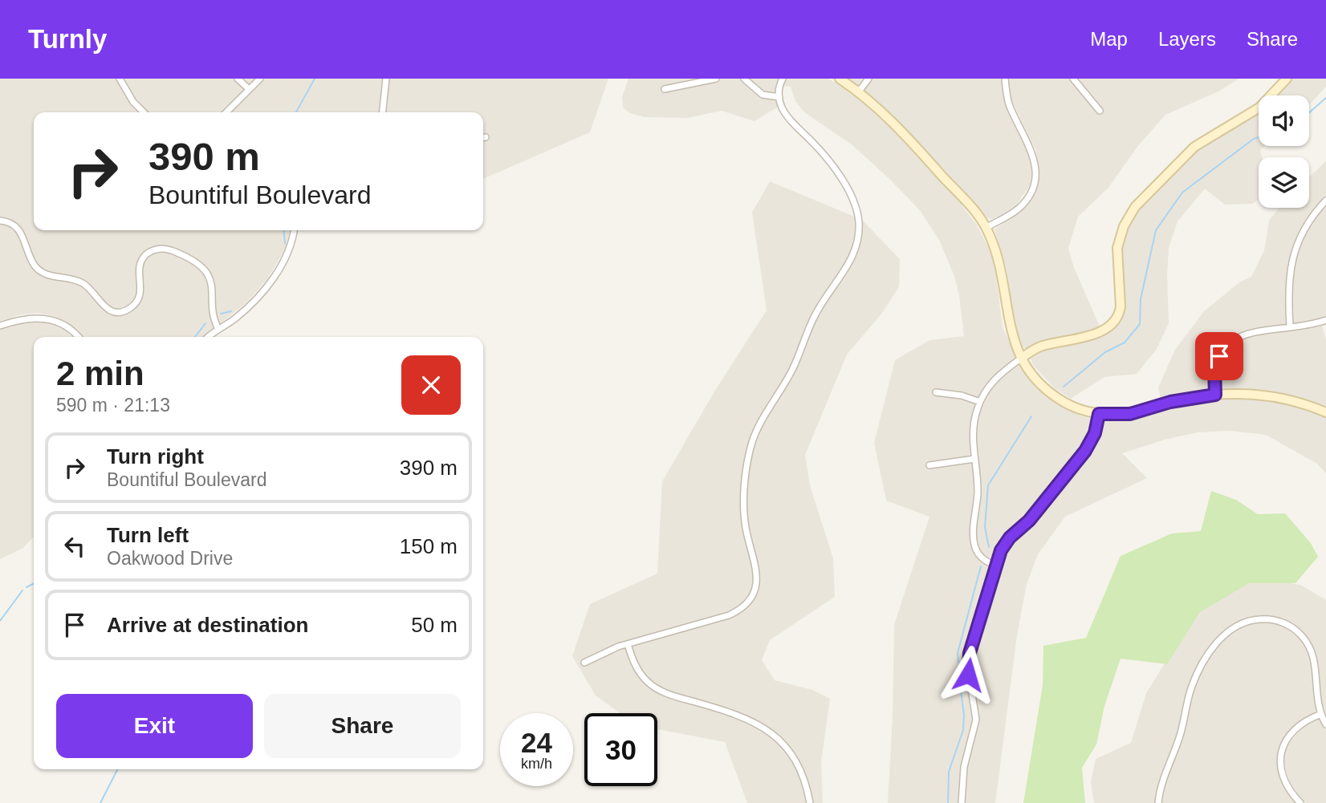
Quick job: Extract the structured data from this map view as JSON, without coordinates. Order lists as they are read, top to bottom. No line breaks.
{"page":{"header":"Turnly","nav":["Map","Layers","Share"],"turn":["390 m","Bountiful Boulevard"],"heading":["2 min","590 m · 21:13"],"list":[{"name":"Turn right","note":"Bountiful Boulevard","value":"390 m"},{"name":"Turn left","note":"Oakwood Drive","value":"150 m"},{"name":"Arrive at destination","value":"50 m"}],"buttons":["Exit","Share"],"speed":"24 km/h","limit":"30"}}
